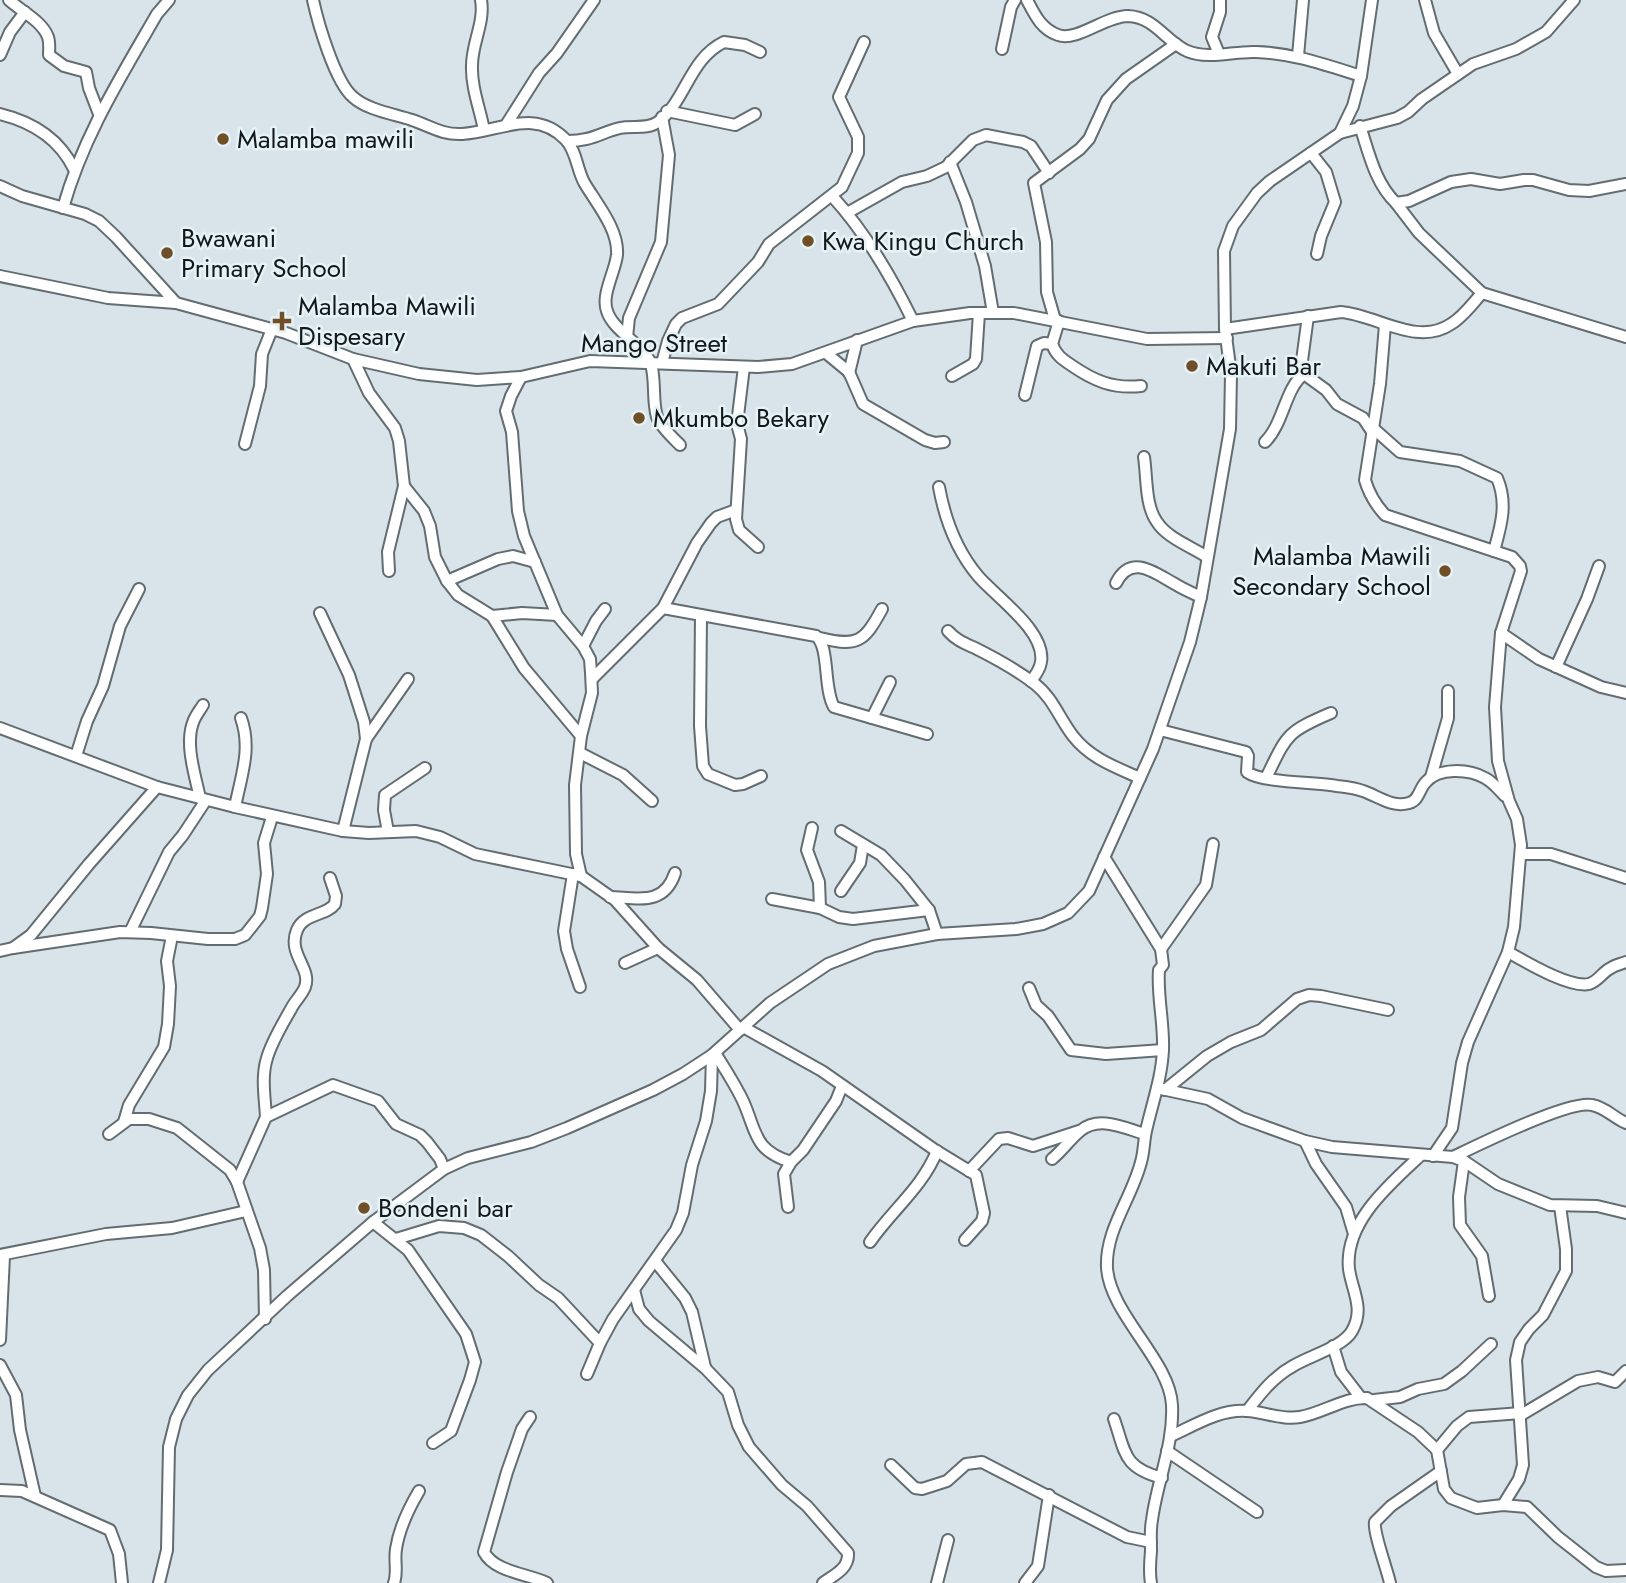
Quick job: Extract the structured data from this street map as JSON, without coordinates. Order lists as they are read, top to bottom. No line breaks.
{"streets":{"street":["Mango Street"]},"places":{"other":["Malamba mawili","Kwa Kingu Church","Bwawani Primary School","Makuti Bar","Mkumbo Bekary","Malamba Mawili Secondary School","Bondeni bar"],"health":["Malamba Mawili Dispesary"]}}
